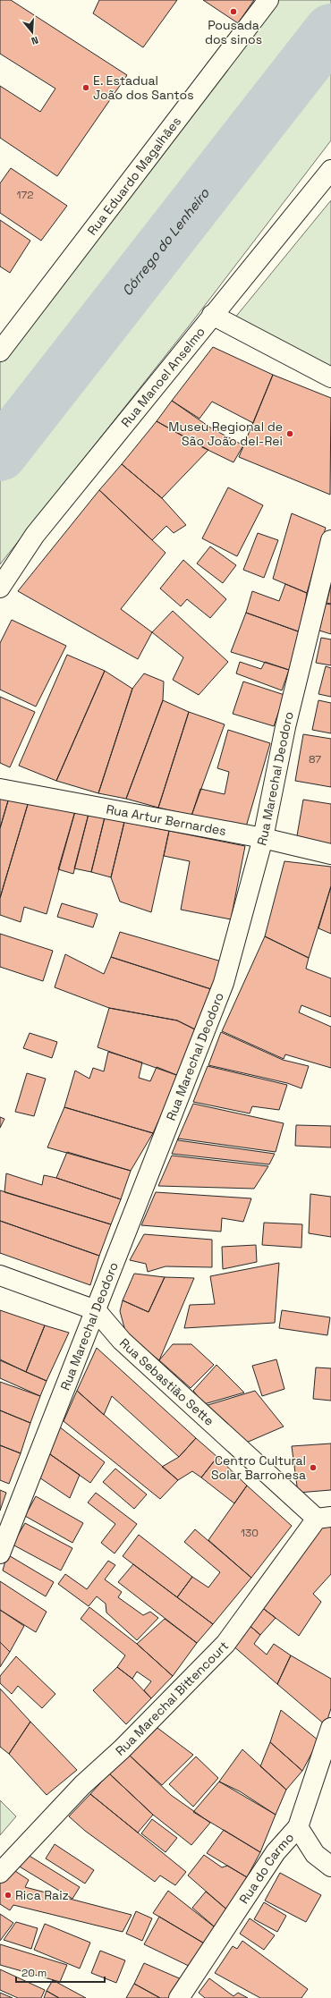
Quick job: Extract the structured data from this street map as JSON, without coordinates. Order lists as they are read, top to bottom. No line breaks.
{"streets":{"main road":["Rua Eduardo Magalhães","Rua Manoel Anselmo","Rua Marechal Deodoro","Rua Artur Bernardes","Rua Sebastião Sette","Rua Marechal Bittencourt","Rua do Carmo"]},"crossings":[["Rua Marechal Deodoro","Rua Artur Bernardes"],["Rua Marechal Deodoro","Rua Sebastião Sette"],["Rua Sebastião Sette","Rua Marechal Bittencourt"]],"water":["Córrego do Lenheiro"],"places":["Pousada dos sinos","E. Estadual João dos Santos","Museu Regional de São João del-Rei","Centro Cultural Solar Barronesa","Rica Raiz"],"house_numbers":["172","87","130"],"scale_bar":"20 m","north":"bottom"}
